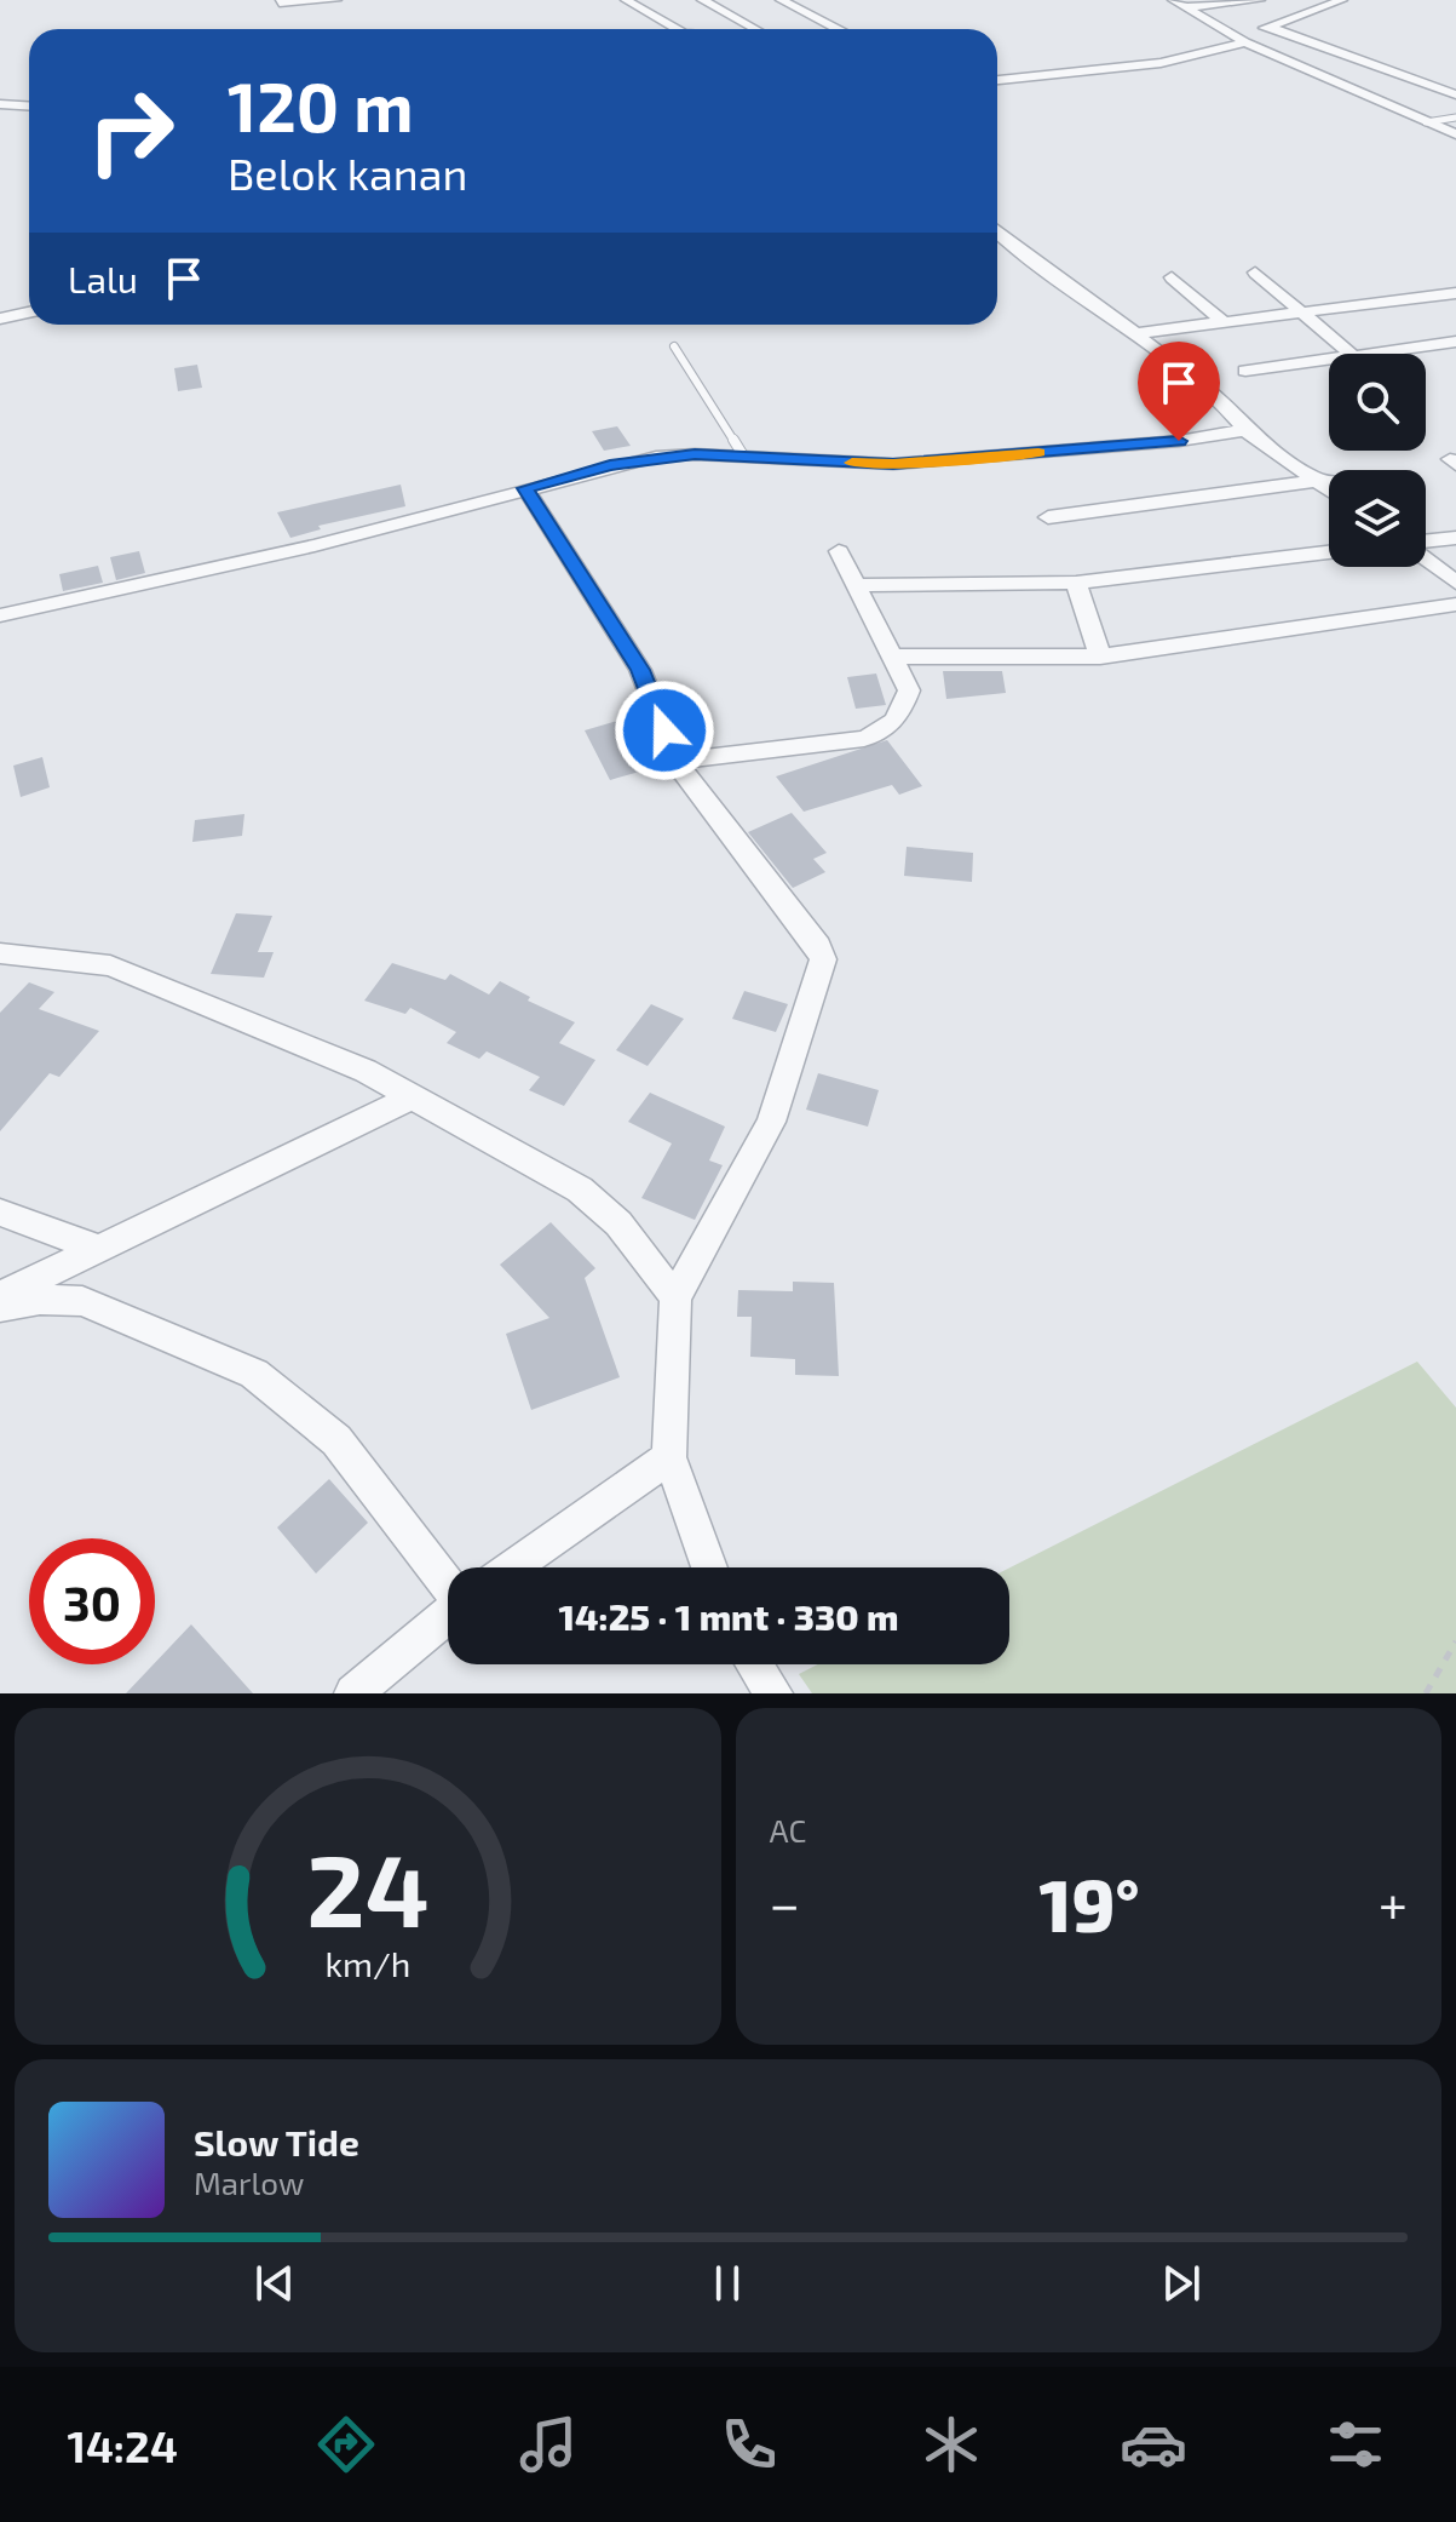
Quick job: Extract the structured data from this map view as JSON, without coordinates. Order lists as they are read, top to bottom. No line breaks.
{"page":{"turn":["120 m","Belok kanan"],"then":"Lalu","limit":"30","trip":"14:25 · 1 mnt · 330 m","tile":"AC","heat":["−","19°","+"],"song":["Slow Tide","Marlow"],"tabs":"14:24","gauge":["24","km/h"]}}
